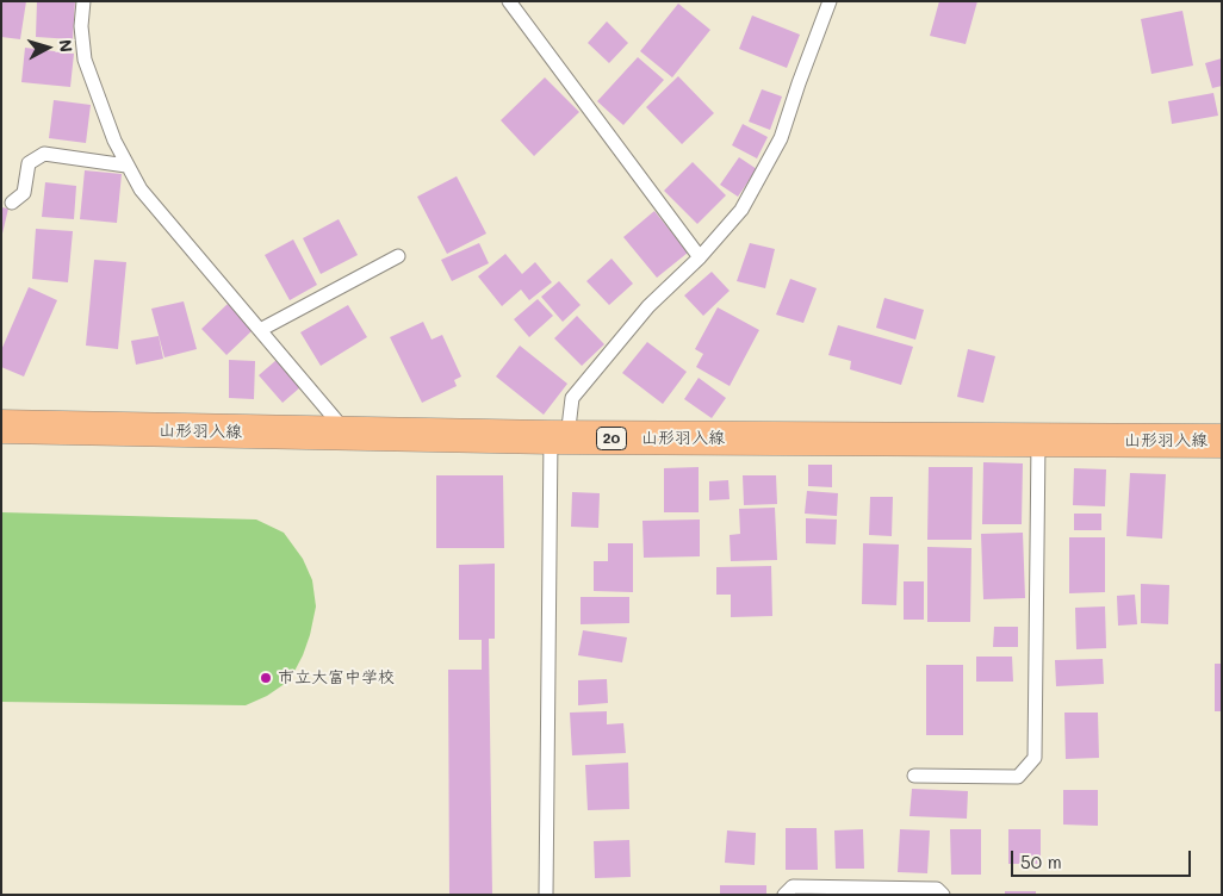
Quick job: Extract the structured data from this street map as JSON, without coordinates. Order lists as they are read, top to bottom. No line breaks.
{"streets":{"main road":["山形羽入線","20"]},"places":["市立大富中学校"],"scale_bar":"50 m","north":"right"}
